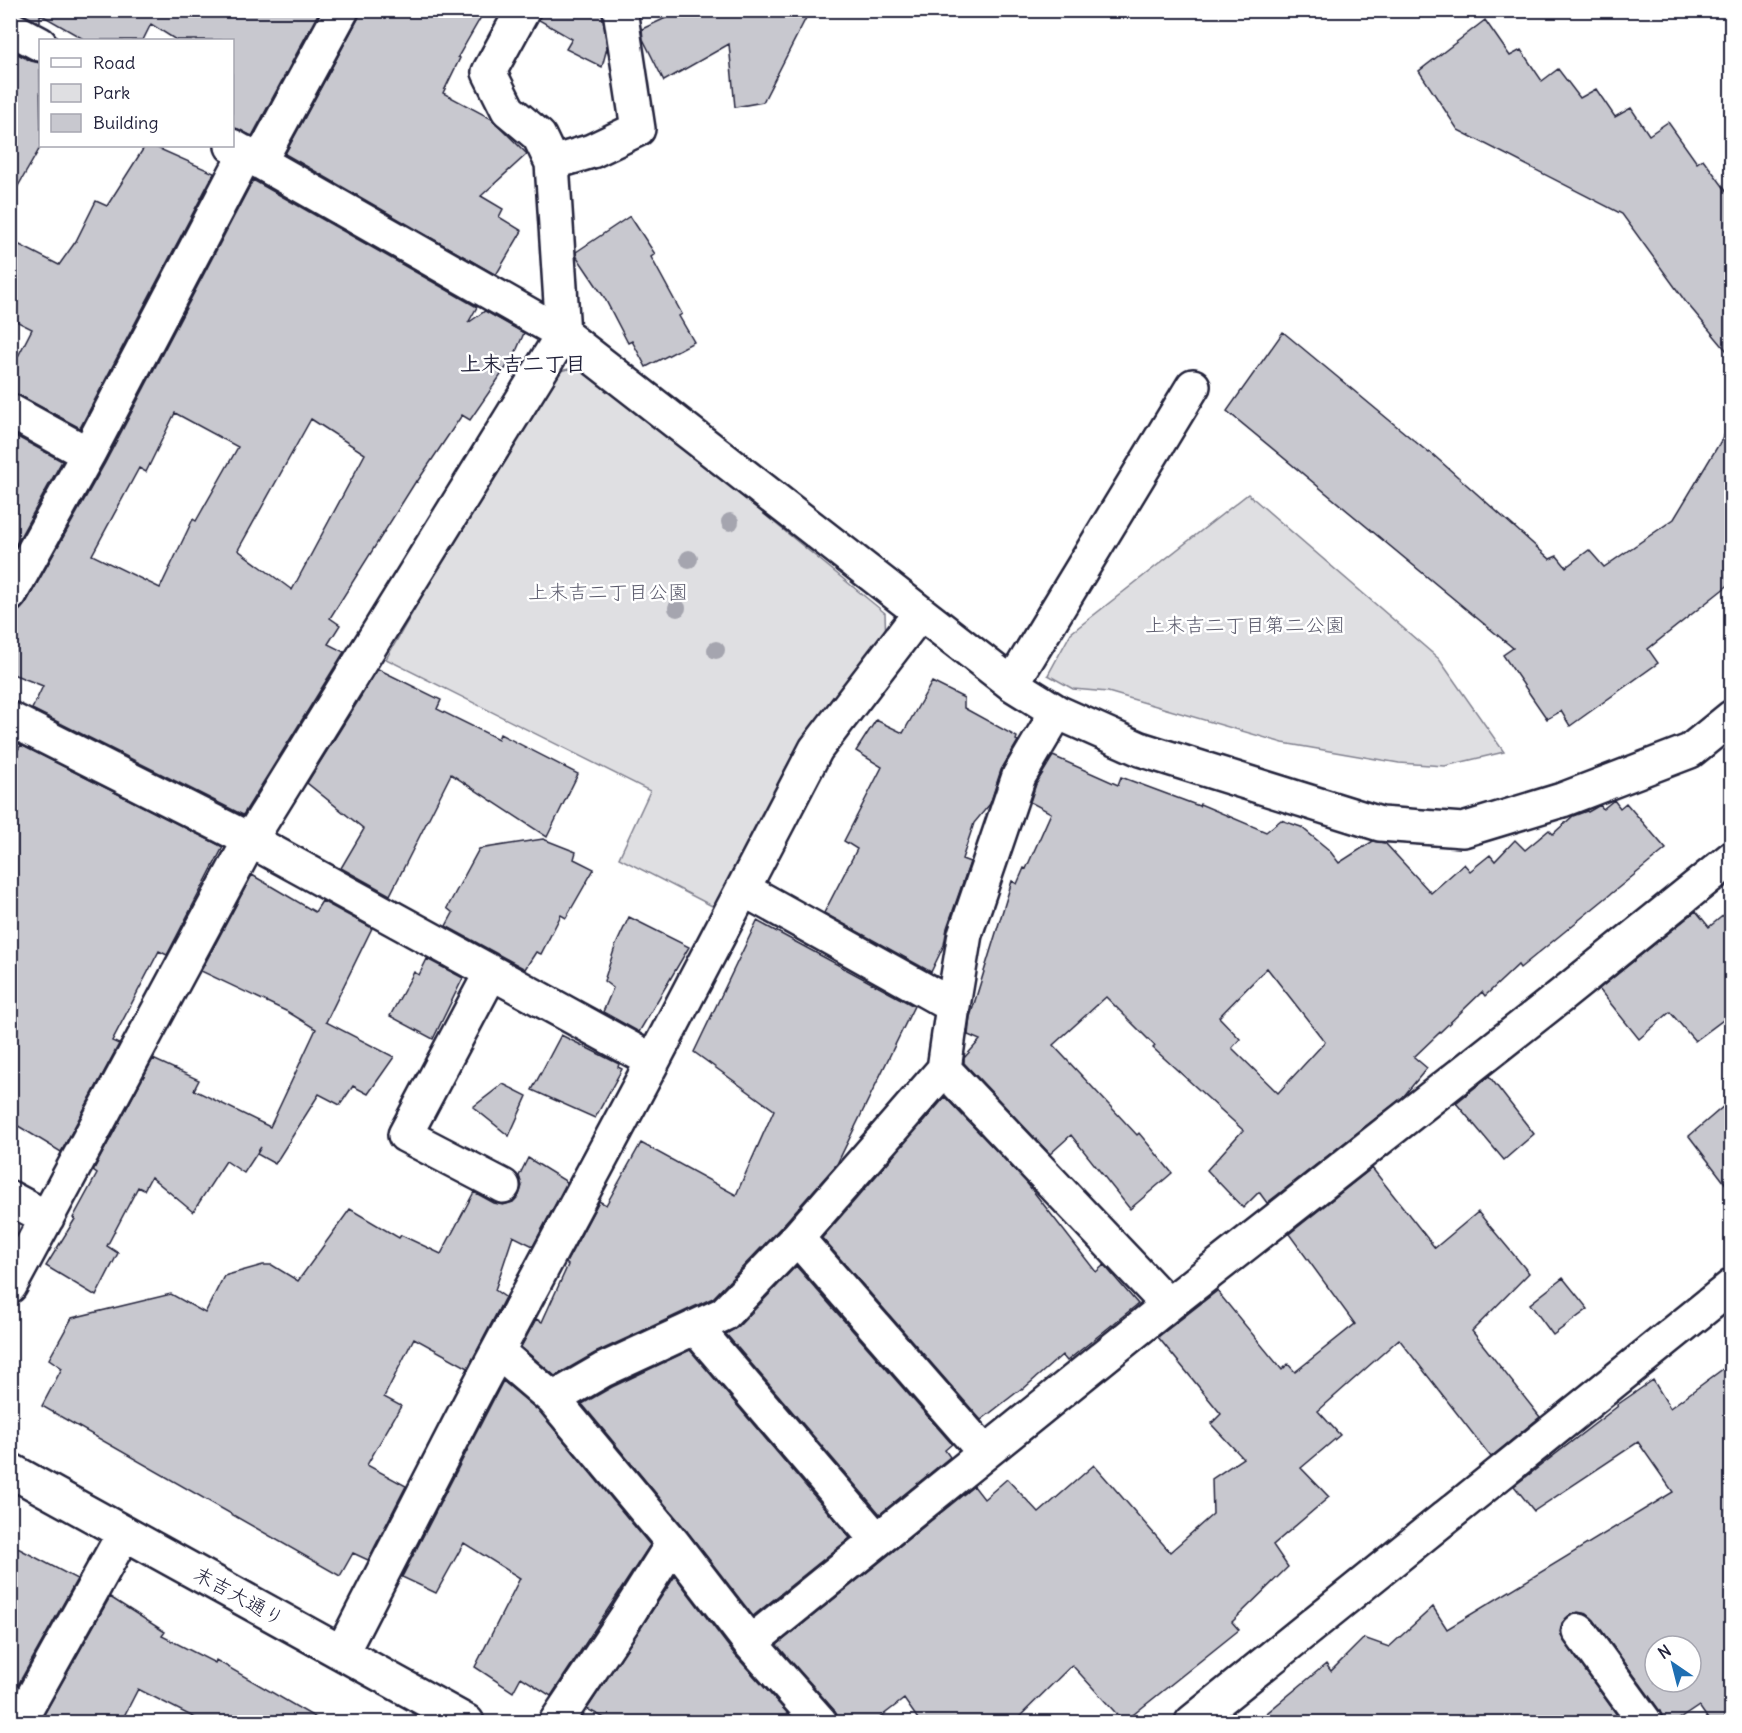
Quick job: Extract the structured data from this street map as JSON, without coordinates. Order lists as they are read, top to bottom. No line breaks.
{"streets":{"street":["末吉大通り"]},"districts":["上末吉二丁目"],"parks":["上末吉二丁目公園","上末吉二丁目第二公園"],"legend":["Road","Park","Building"],"north":"top left"}
